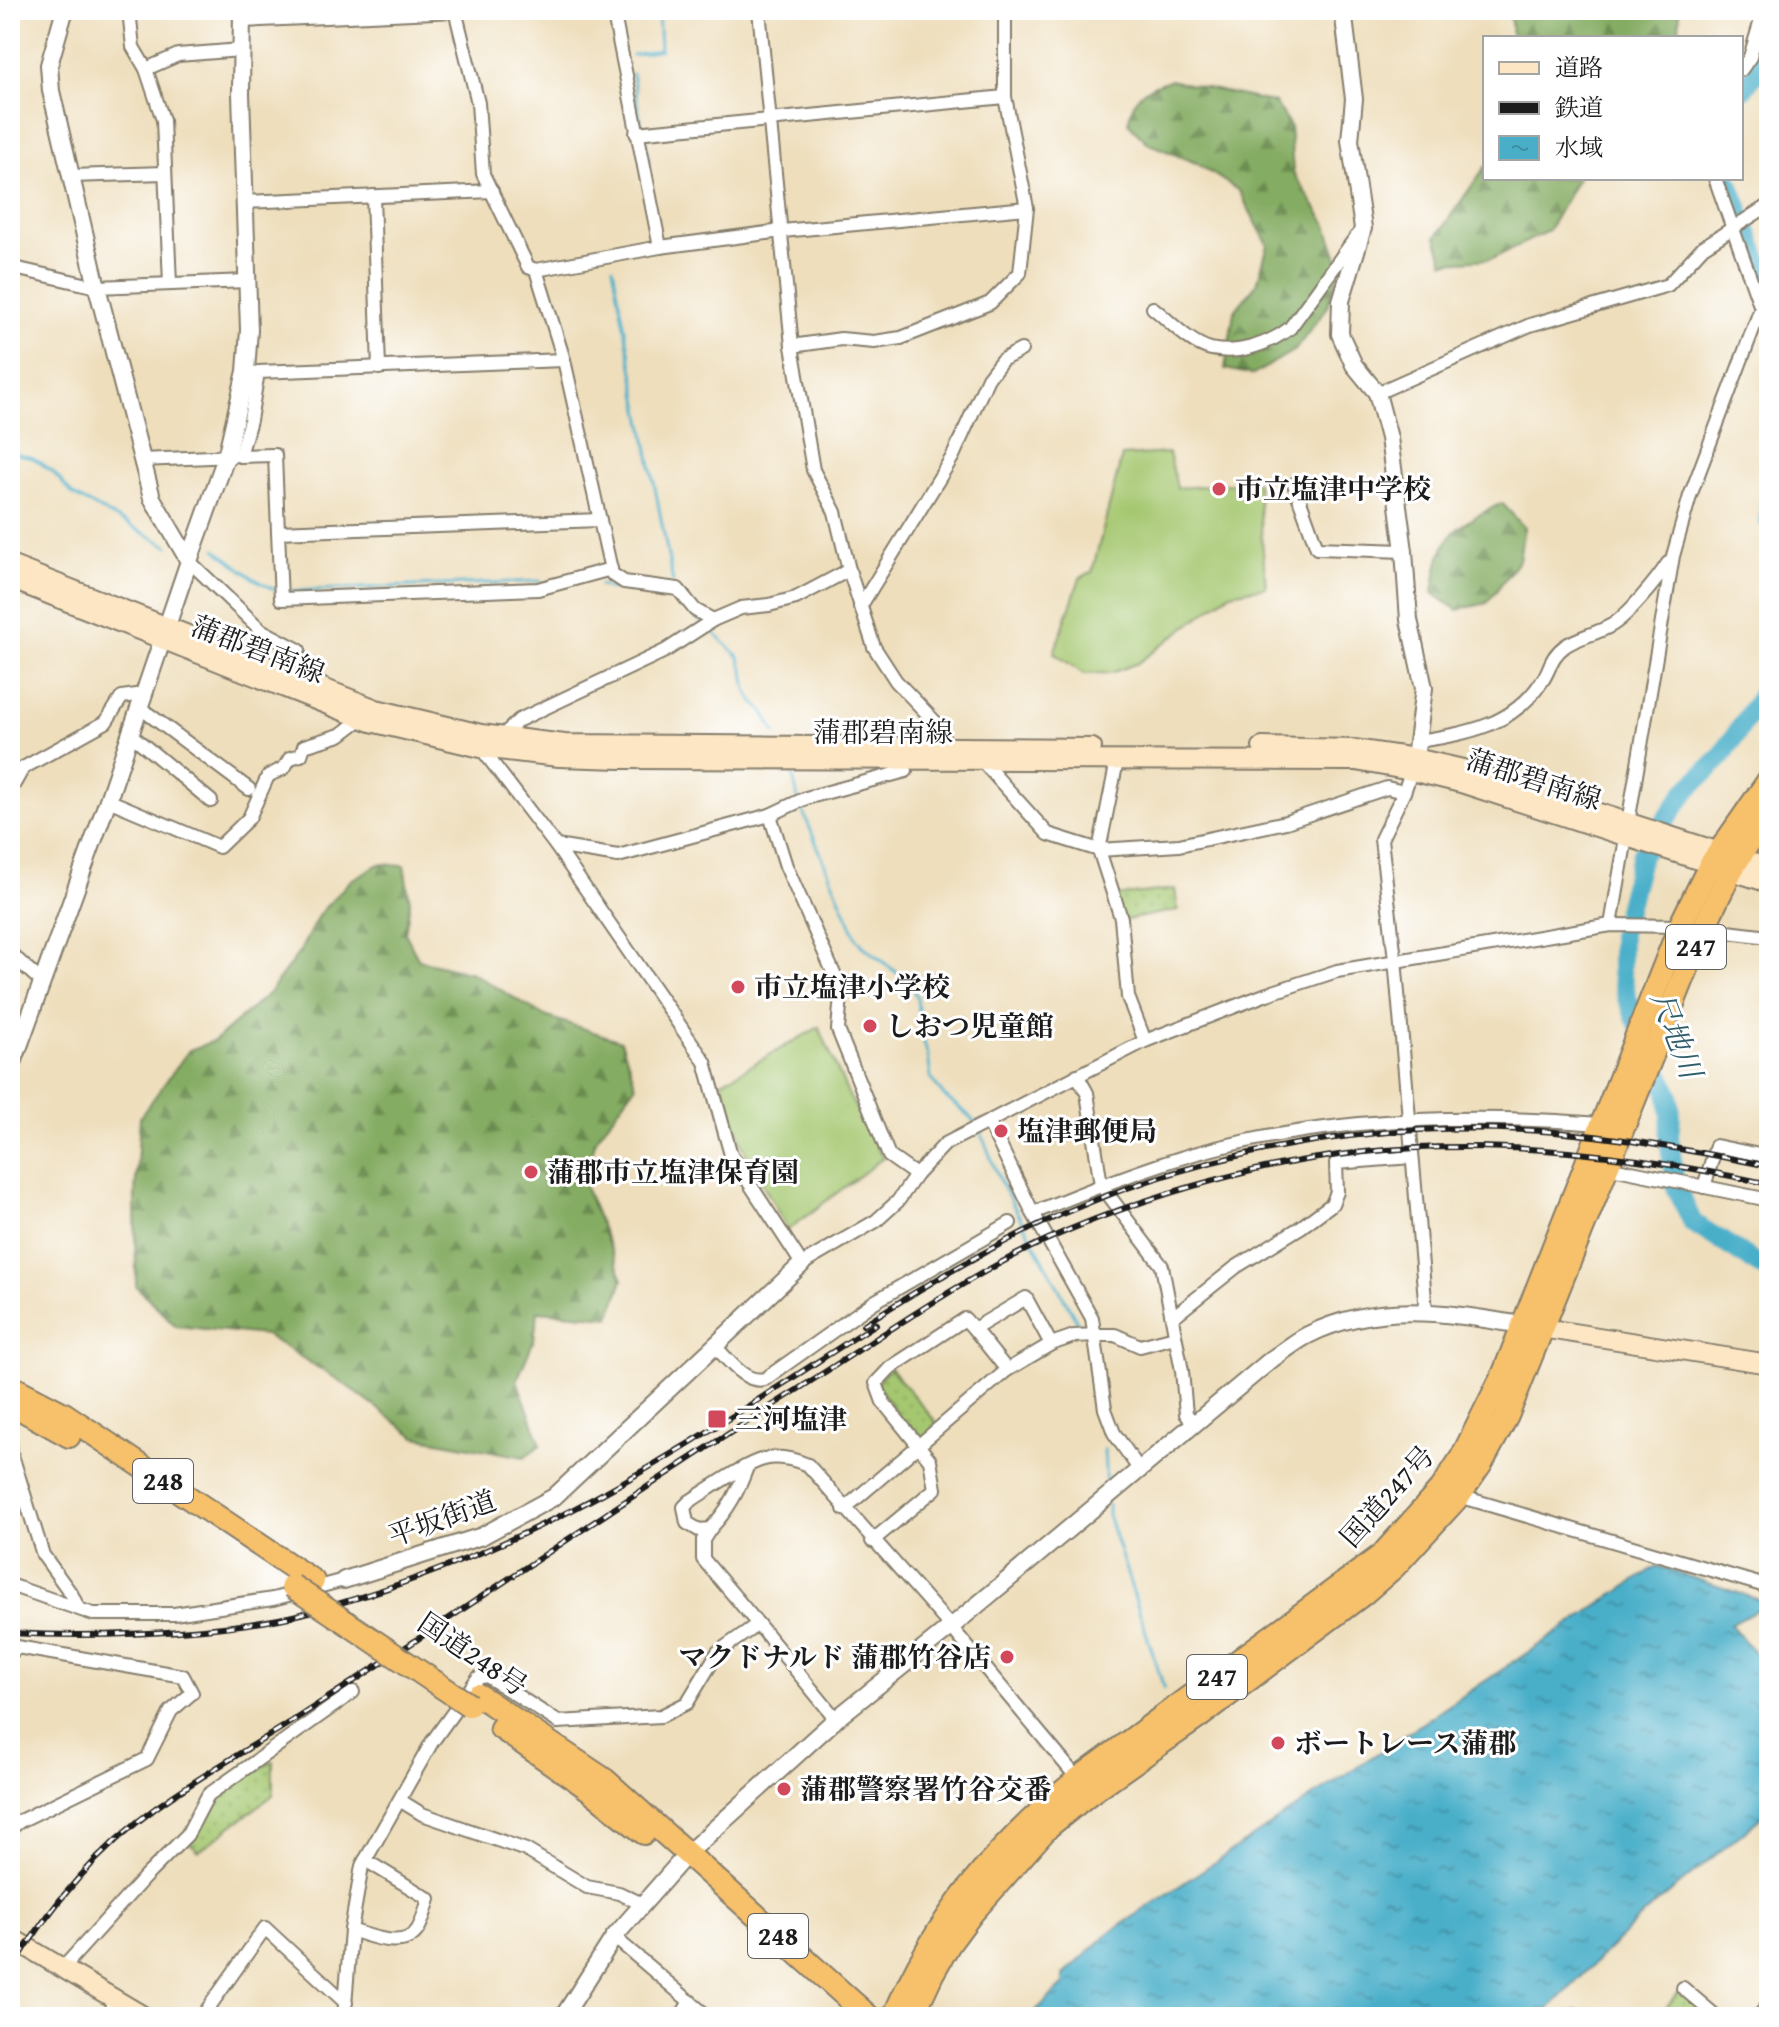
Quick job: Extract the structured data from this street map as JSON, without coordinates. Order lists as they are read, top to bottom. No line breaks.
{"streets":{"highway":["247","248","国道247号","国道248号"],"main road":["蒲郡碧南線"],"street":["平坂街道"]},"crossings":[["蒲郡碧南線","国道247号"],["国道247号","平坂街道"]],"water":["尺地川"],"places":{"other":["市立塩津中学校","市立塩津小学校","しおつ児童館","塩津郵便局","蒲郡市立塩津保育園","マクドナルド 蒲郡竹谷店","ボートレース蒲郡","蒲郡警察署竹谷交番"],"transit":["三河塩津"]},"legend":["道路","鉄道","水域"]}
